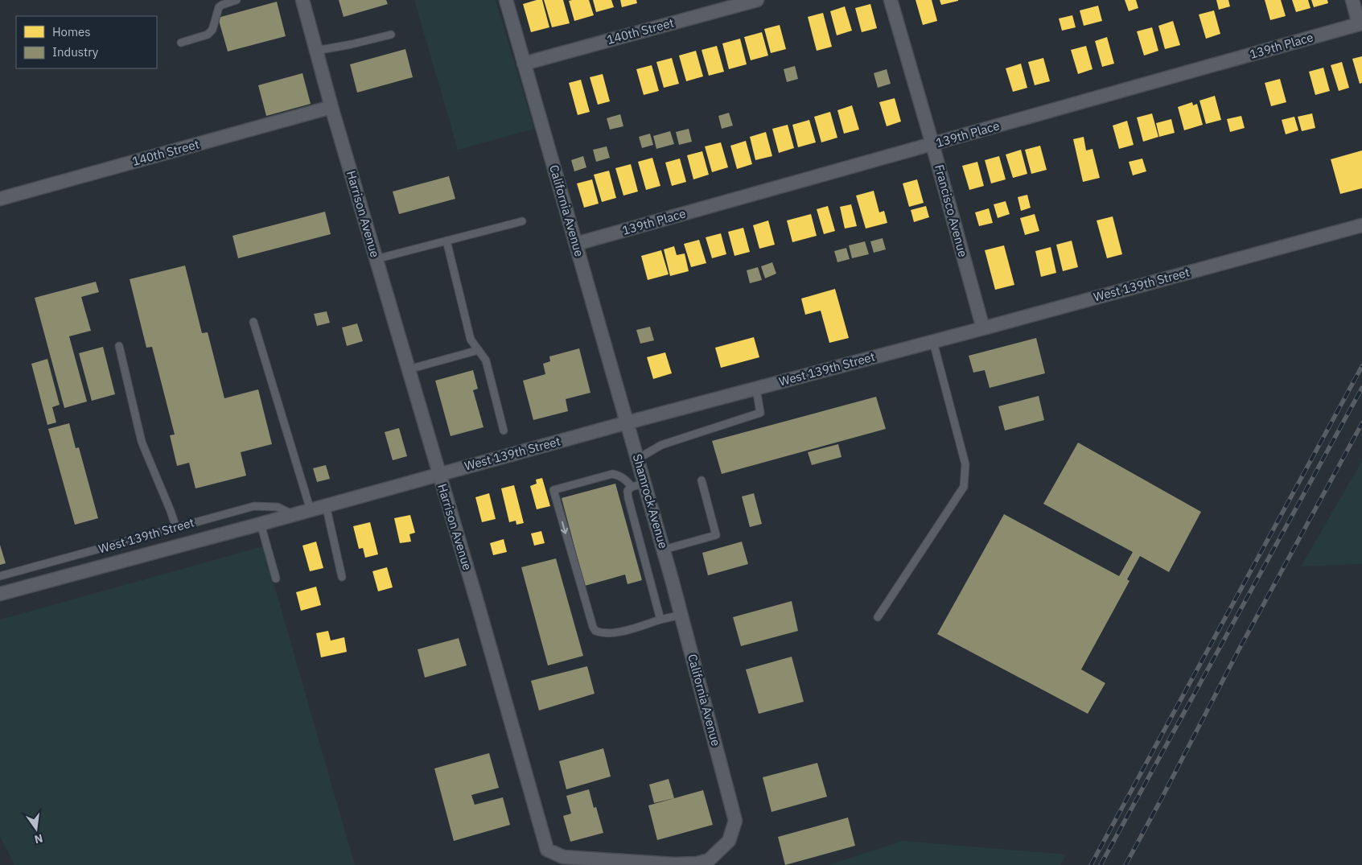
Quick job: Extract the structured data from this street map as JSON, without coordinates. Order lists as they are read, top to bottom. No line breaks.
{"streets":{"street":["140th Street","139th Place","California Avenue","Francisco Avenue","Harrison Avenue","West 139th Street","Shamrock Avenue"]},"crossings":[["140th Street","California Avenue"],["140th Street","Harrison Avenue"],["139th Place","California Avenue"],["139th Place","Francisco Avenue"],["California Avenue","Harrison Avenue"],["California Avenue","West 139th Street"],["California Avenue","Shamrock Avenue"],["Francisco Avenue","West 139th Street"],["Harrison Avenue","West 139th Street"],["West 139th Street","Shamrock Avenue"]],"legend":["Homes","Industry"],"north":"bottom"}
